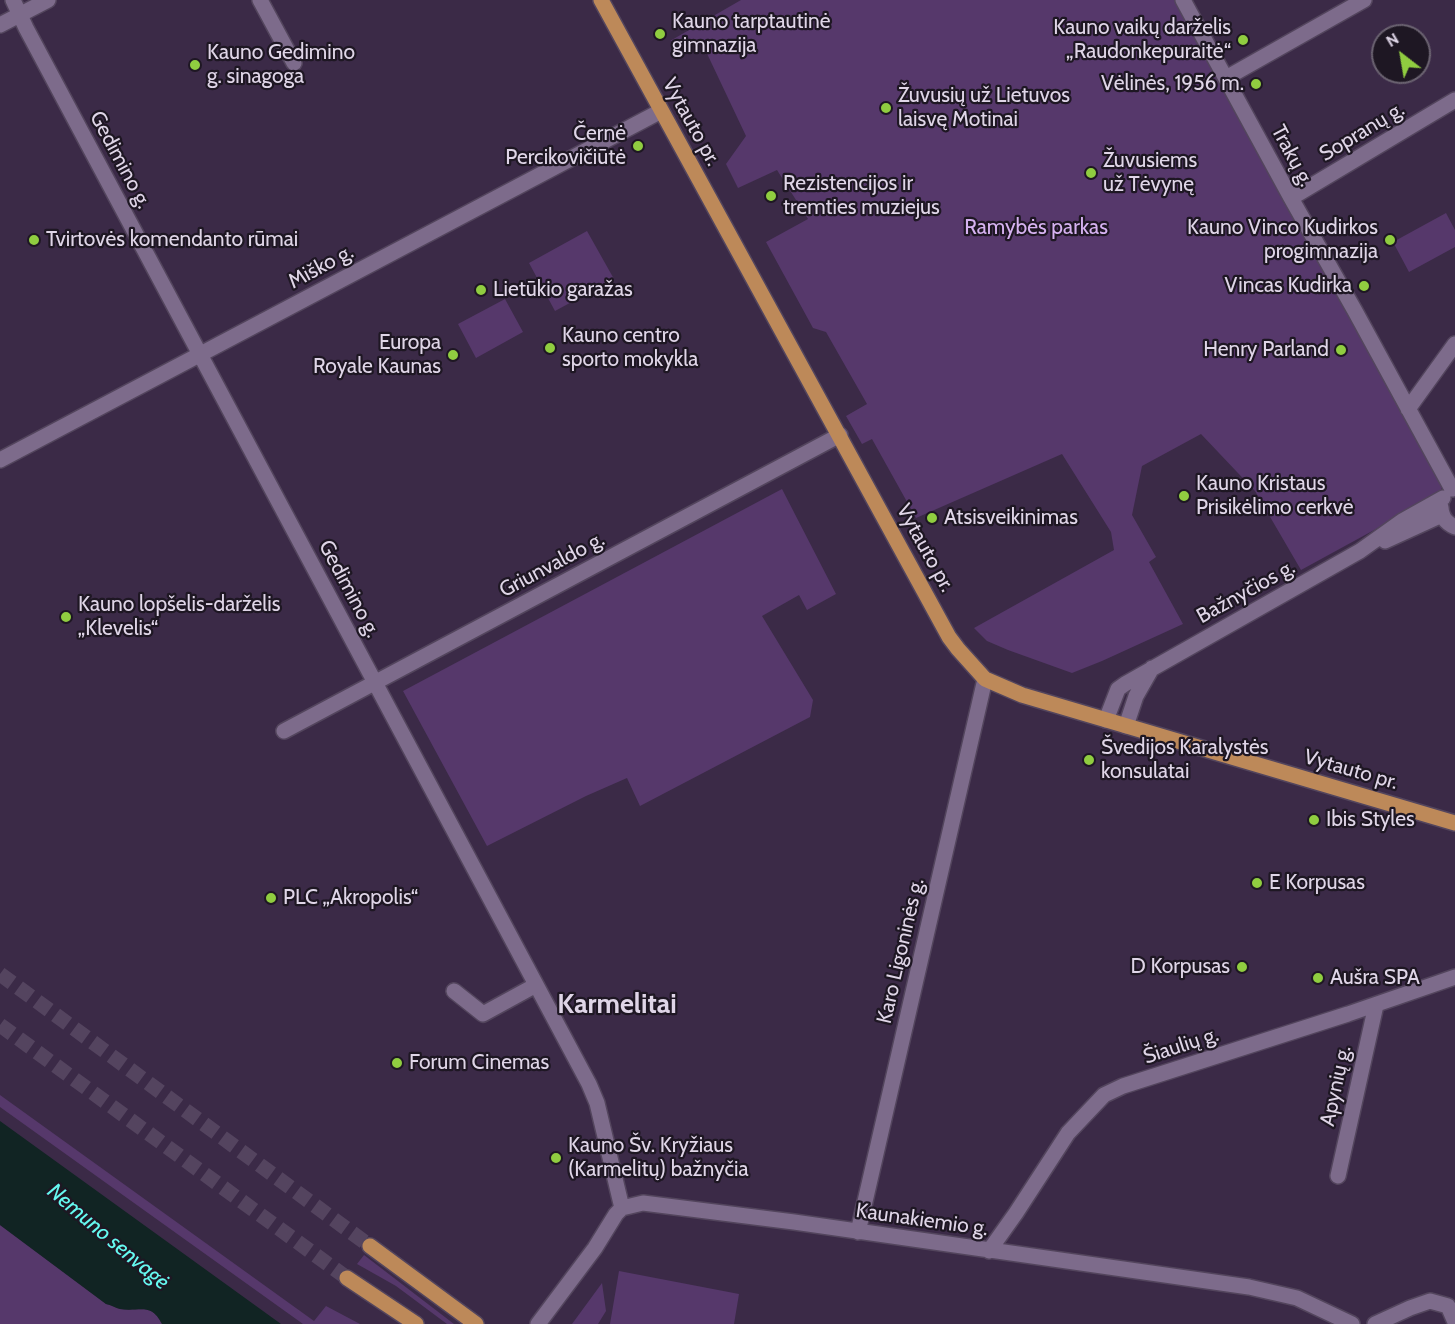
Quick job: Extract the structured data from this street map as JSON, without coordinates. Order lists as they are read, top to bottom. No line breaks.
{"streets":{"main road":["Vytauto pr."],"street":["Sopranų g.","Trakų g.","Gedimino g.","Miško g.","Griunvaldo g.","Bažnyčios g.","Karo Ligoninės g.","Šiaulių g.","Apynių g.","Kaunakiemio g."]},"crossings":[["Vytauto pr.","Miško g."],["Vytauto pr.","Griunvaldo g."],["Vytauto pr.","Bažnyčios g."],["Vytauto pr.","Karo Ligoninės g."],["Sopranų g.","Trakų g."],["Trakų g.","Bažnyčios g."],["Gedimino g.","Miško g."],["Gedimino g.","Griunvaldo g."],["Gedimino g.","Kaunakiemio g."],["Karo Ligoninės g.","Kaunakiemio g."],["Šiaulių g.","Apynių g."],["Šiaulių g.","Kaunakiemio g."]],"districts":["Karmelitai"],"water":["Nemuno senvagė"],"parks":["Ramybės parkas"],"places":["Kauno tarptautinė gimnazija","Kauno vaikų darželis „Raudonkepuraitė“","Kauno Gedimino g. sinagoga","Vėlinės, 1956 m.","Žuvusių už Lietuvos laisvę Motinai","Černė Percikovičiūtė","Žuvusiems už Tėvynę","Rezistencijos ir tremties muziejus","Tvirtovės komendanto rūmai","Kauno Vinco Kudirkos progimnazija","Vincas Kudirka","Lietūkio garažas","Kauno centro sporto mokykla","Henry Parland","Europa Royale Kaunas","Kauno Kristaus Prisikėlimo cerkvė","Atsisveikinimas","Kauno lopšelis-darželis „Klevelis“","Švedijos Karalystės konsulatai","Ibis Styles","E Korpusas","PLC „Akropolis“","D Korpusas","Aušra SPA","Forum Cinemas","Kauno Šv. Kryžiaus (Karmelitų) bažnyčia"],"north":"top left"}
